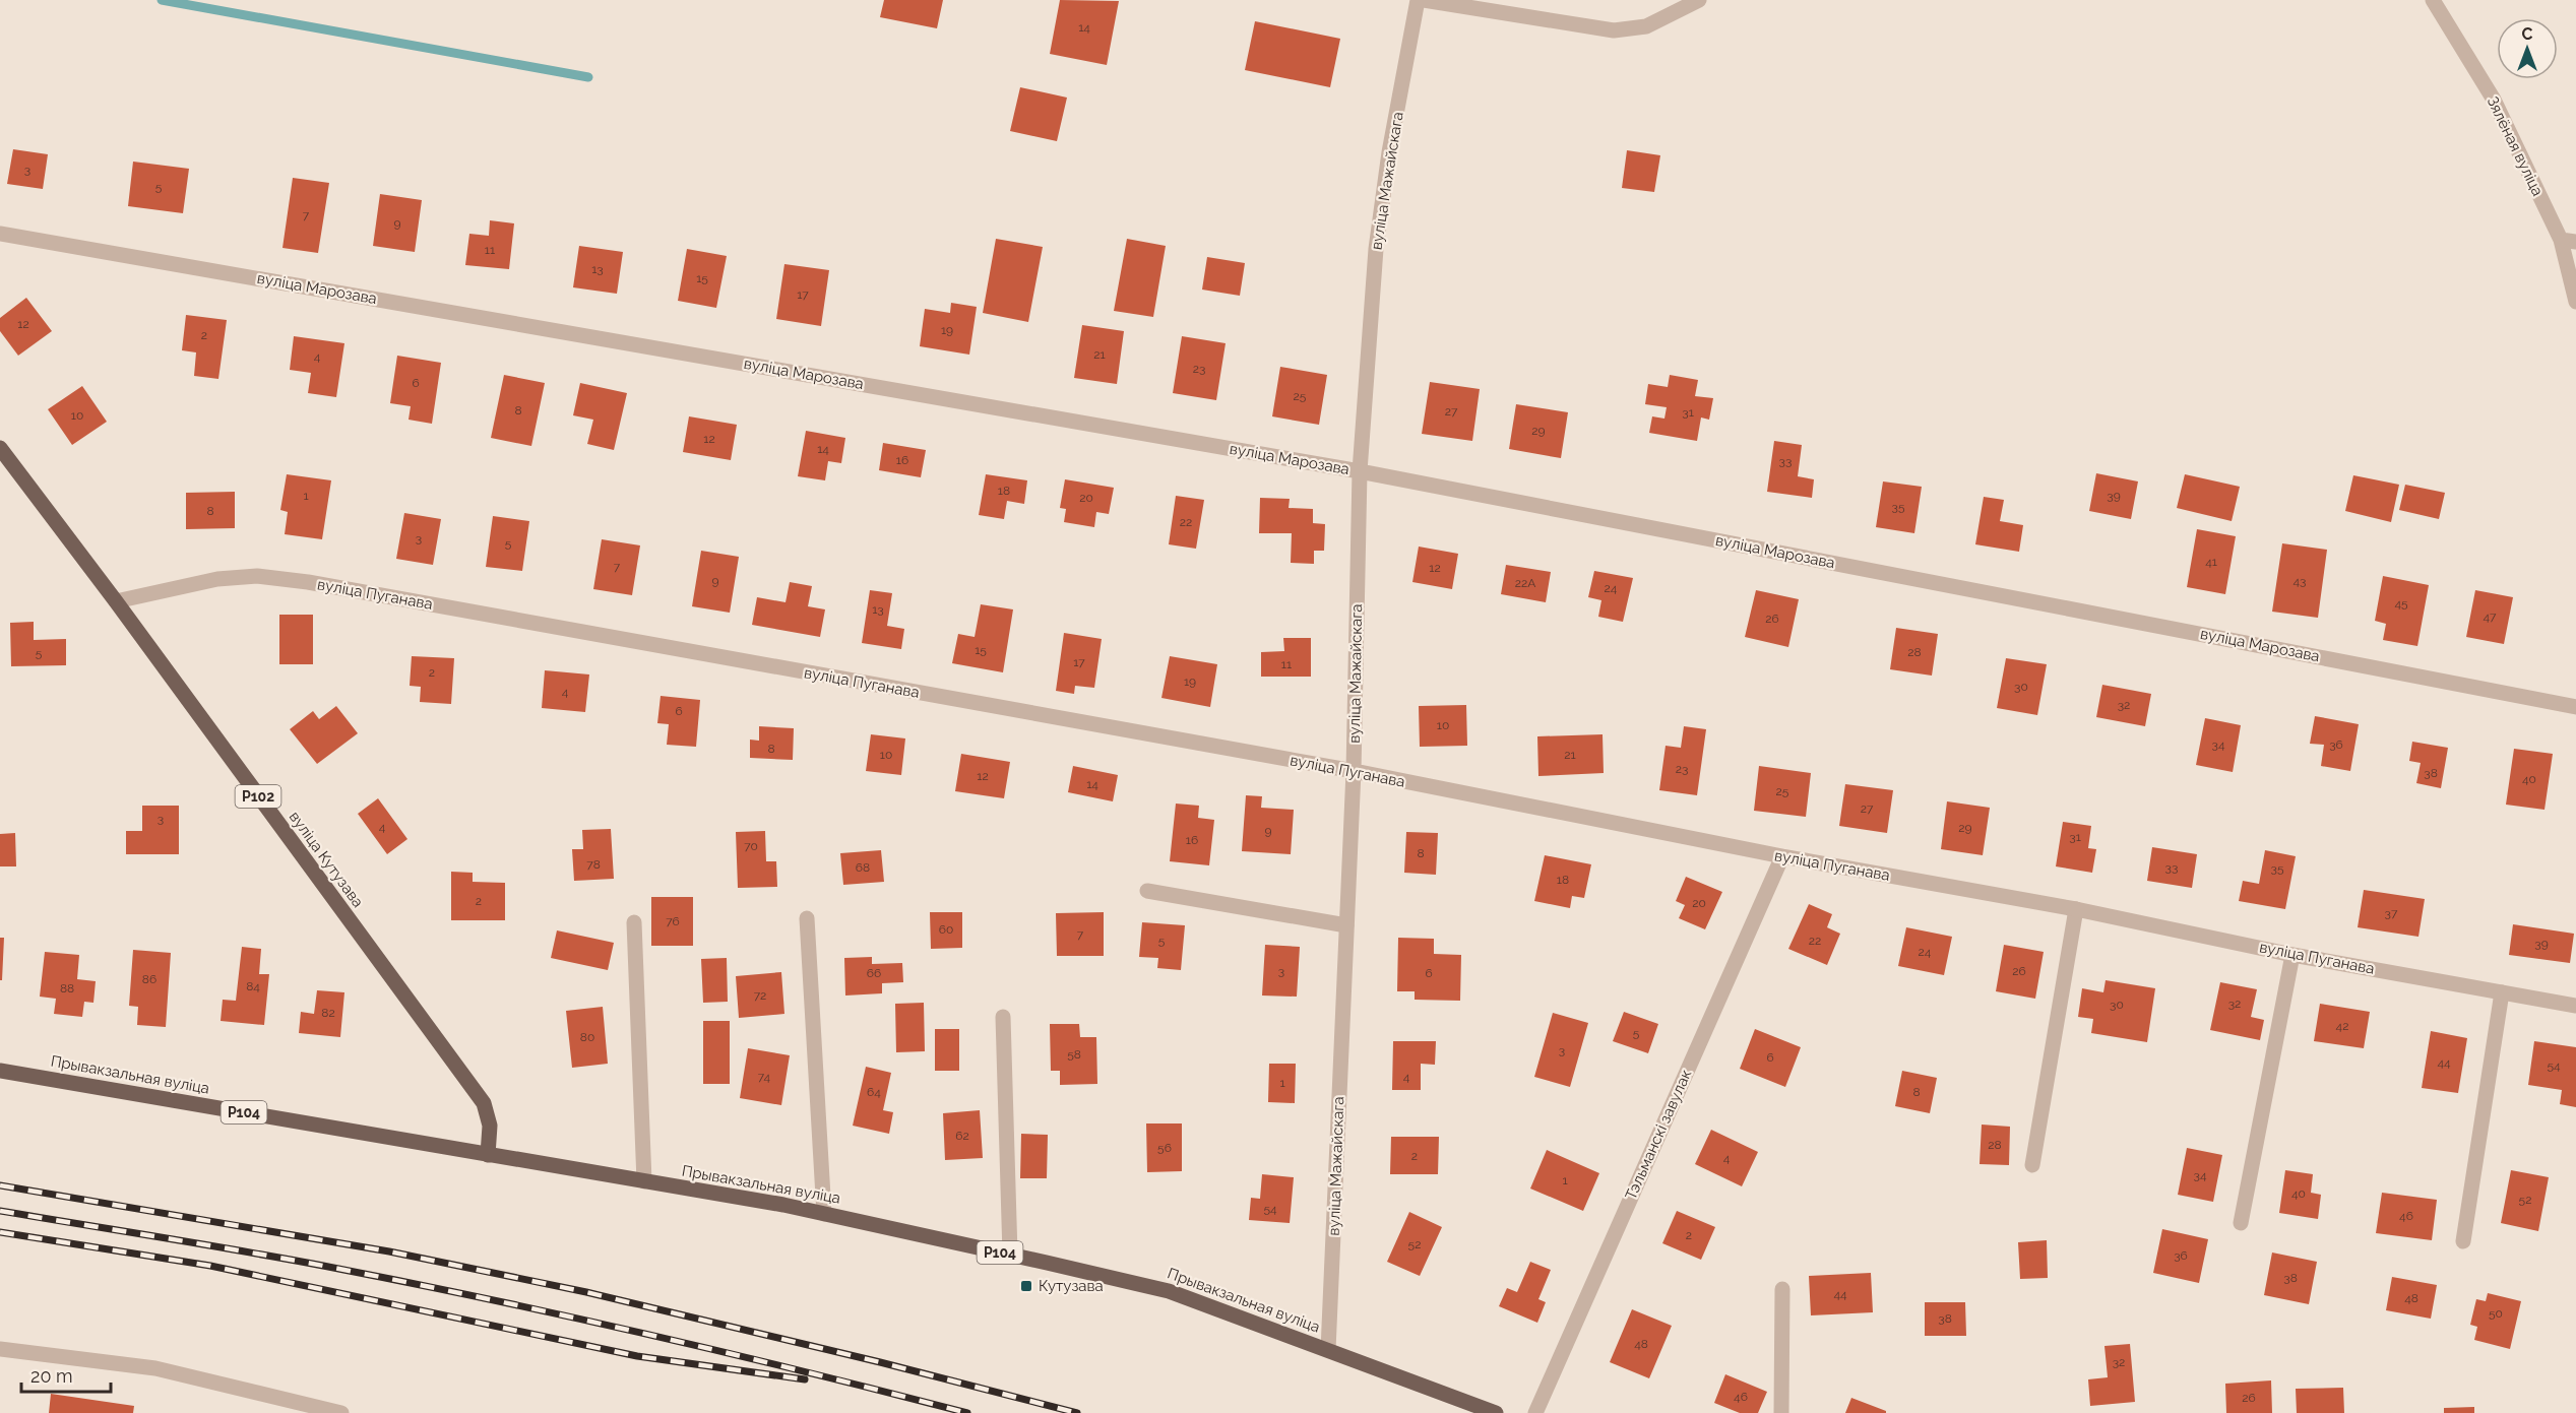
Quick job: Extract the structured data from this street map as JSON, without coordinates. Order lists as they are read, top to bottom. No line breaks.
{"streets":{"main road":["Р102","вуліца Кутузава","Прывакзальная вуліца","Р104"],"street":["Зялёная вуліца","вуліца Мажайскага","вуліца Марозава","вуліца Пуганава","Тэльманскі завулак"]},"crossings":[["вуліца Мажайскага","вуліца Марозава"],["вуліца Мажайскага","вуліца Пуганава"],["вуліца Мажайскага","Прывакзальная вуліца"],["вуліца Пуганава","вуліца Кутузава"],["вуліца Пуганава","Тэльманскі завулак"],["вуліца Кутузава","Прывакзальная вуліца"]],"places":{"transit":["Кутузава"]},"house_numbers":["14","3","5","7","9","11","13","15","17","12","19","2","21","4","23","6","25","8","27","31","10","29","12","14","16","33","18","1","39","20","35","8","22","3","5","41","7","12","9","43","22А","24","45","13","47","26","15","28","5","17","11","2","19","30","4","32","6","10","34","36","8","10","21","23","38","12","40","14","25","27","3","4","29","9","31","16","70","8","78","68","33","35","18","2","20","37","76","60","7","5","22","39","24","3","26","66","6","86","84","88","72","32","30","82","42","5","80","3","58","6","44","54","74","4","1","64","8","62","28","56","2","4","34","1","40","52","54","46","2","52","36","38","44","48","50","38","48","32","46","26"],"scale_bar":"20 m","north":"top"}
